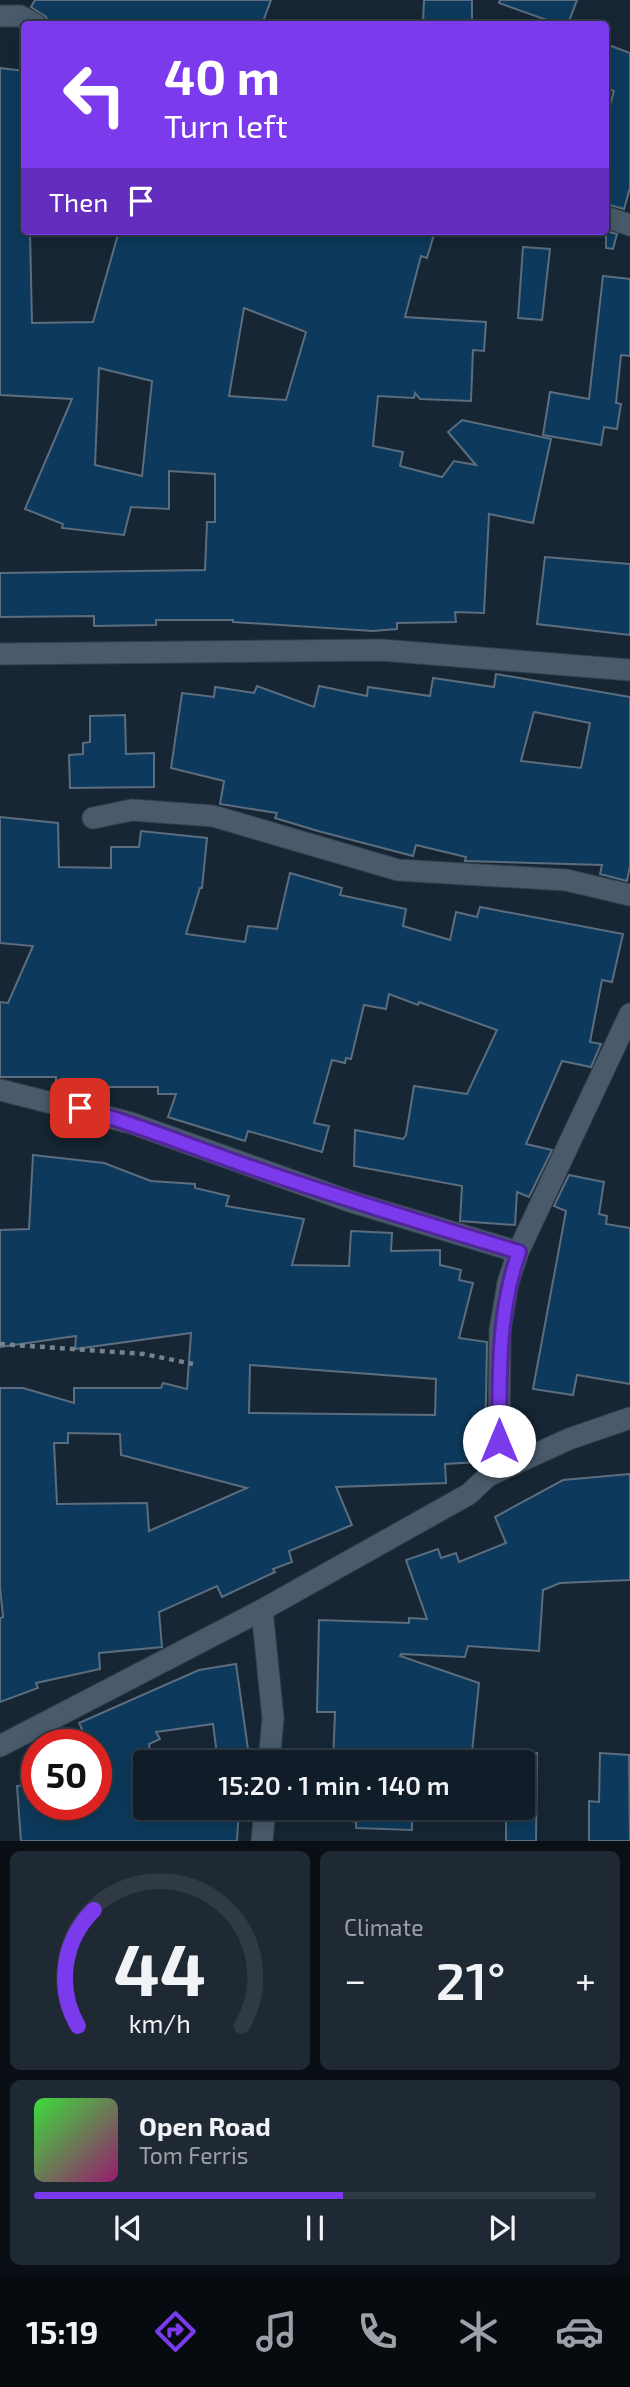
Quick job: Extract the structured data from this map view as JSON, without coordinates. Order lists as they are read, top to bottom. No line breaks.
{"page":{"turn":["40 m","Turn left"],"then":"Then","limit":"50","trip":"15:20 · 1 min · 140 m","tile":"Climate","heat":["−","21°","+"],"song":["Open Road","Tom Ferris"],"tabs":"15:19","gauge":["44","km/h"]}}
